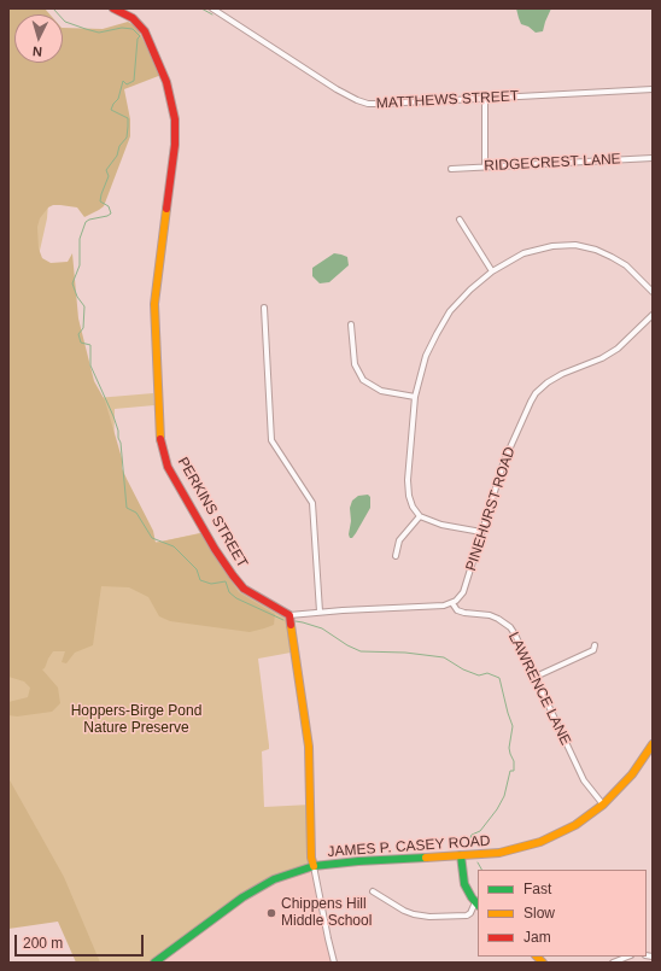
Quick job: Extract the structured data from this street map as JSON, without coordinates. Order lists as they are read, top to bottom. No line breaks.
{"streets":{"street":["MATTHEWS STREET","RIDGECREST LANE","PINEHURST ROAD","PERKINS STREET","LAWRENCE LANE","JAMES P. CASEY ROAD"]},"crossings":[["PINEHURST ROAD","LAWRENCE LANE"],["LAWRENCE LANE","JAMES P. CASEY ROAD"]],"parks":["Hoppers-Birge Pond Nature Preserve"],"places":["Chippens Hill Middle School"],"legend":["Fast","Slow","Jam"],"scale_bar":"200 m","north":"bottom"}
